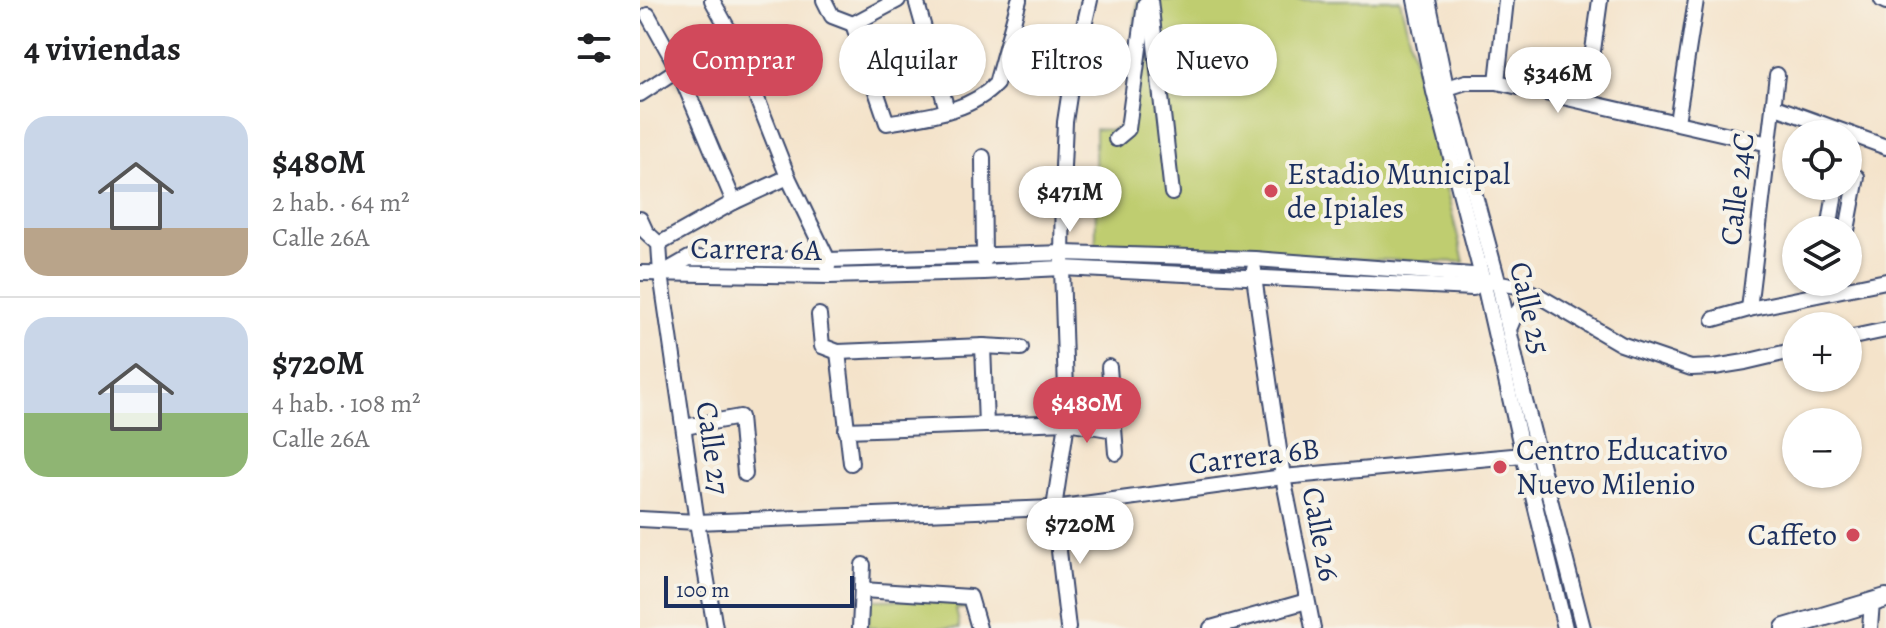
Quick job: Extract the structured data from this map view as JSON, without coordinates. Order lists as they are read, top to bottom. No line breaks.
{"streets":{"street":["Calle 24C","Carrera 6A","Calle 25","Calle 27","Carrera 6B","Calle 26"]},"crossings":[["Carrera 6A","Calle 25"],["Carrera 6A","Calle 27"],["Carrera 6A","Calle 26"],["Calle 25","Carrera 6B"],["Calle 27","Carrera 6B"],["Carrera 6B","Calle 26"]],"places":["Estadio Municipal de Ipiales","Centro Educativo Nuevo Milenio","Caffeto"],"scale_bar":"100 m","page":{"heading":"4 viviendas","chip":["Comprar","Alquilar","Filtros","Nuevo"],"price":["$346M","$471M","$480M","$720M"],"list":[{"name":"$480M","note":"2 hab. · 64 m² · Calle 26A"},{"name":"$720M","note":"4 hab. · 108 m² · Calle 26A"}],"map_buttons":["+","−"],"scale":"100 m"}}
